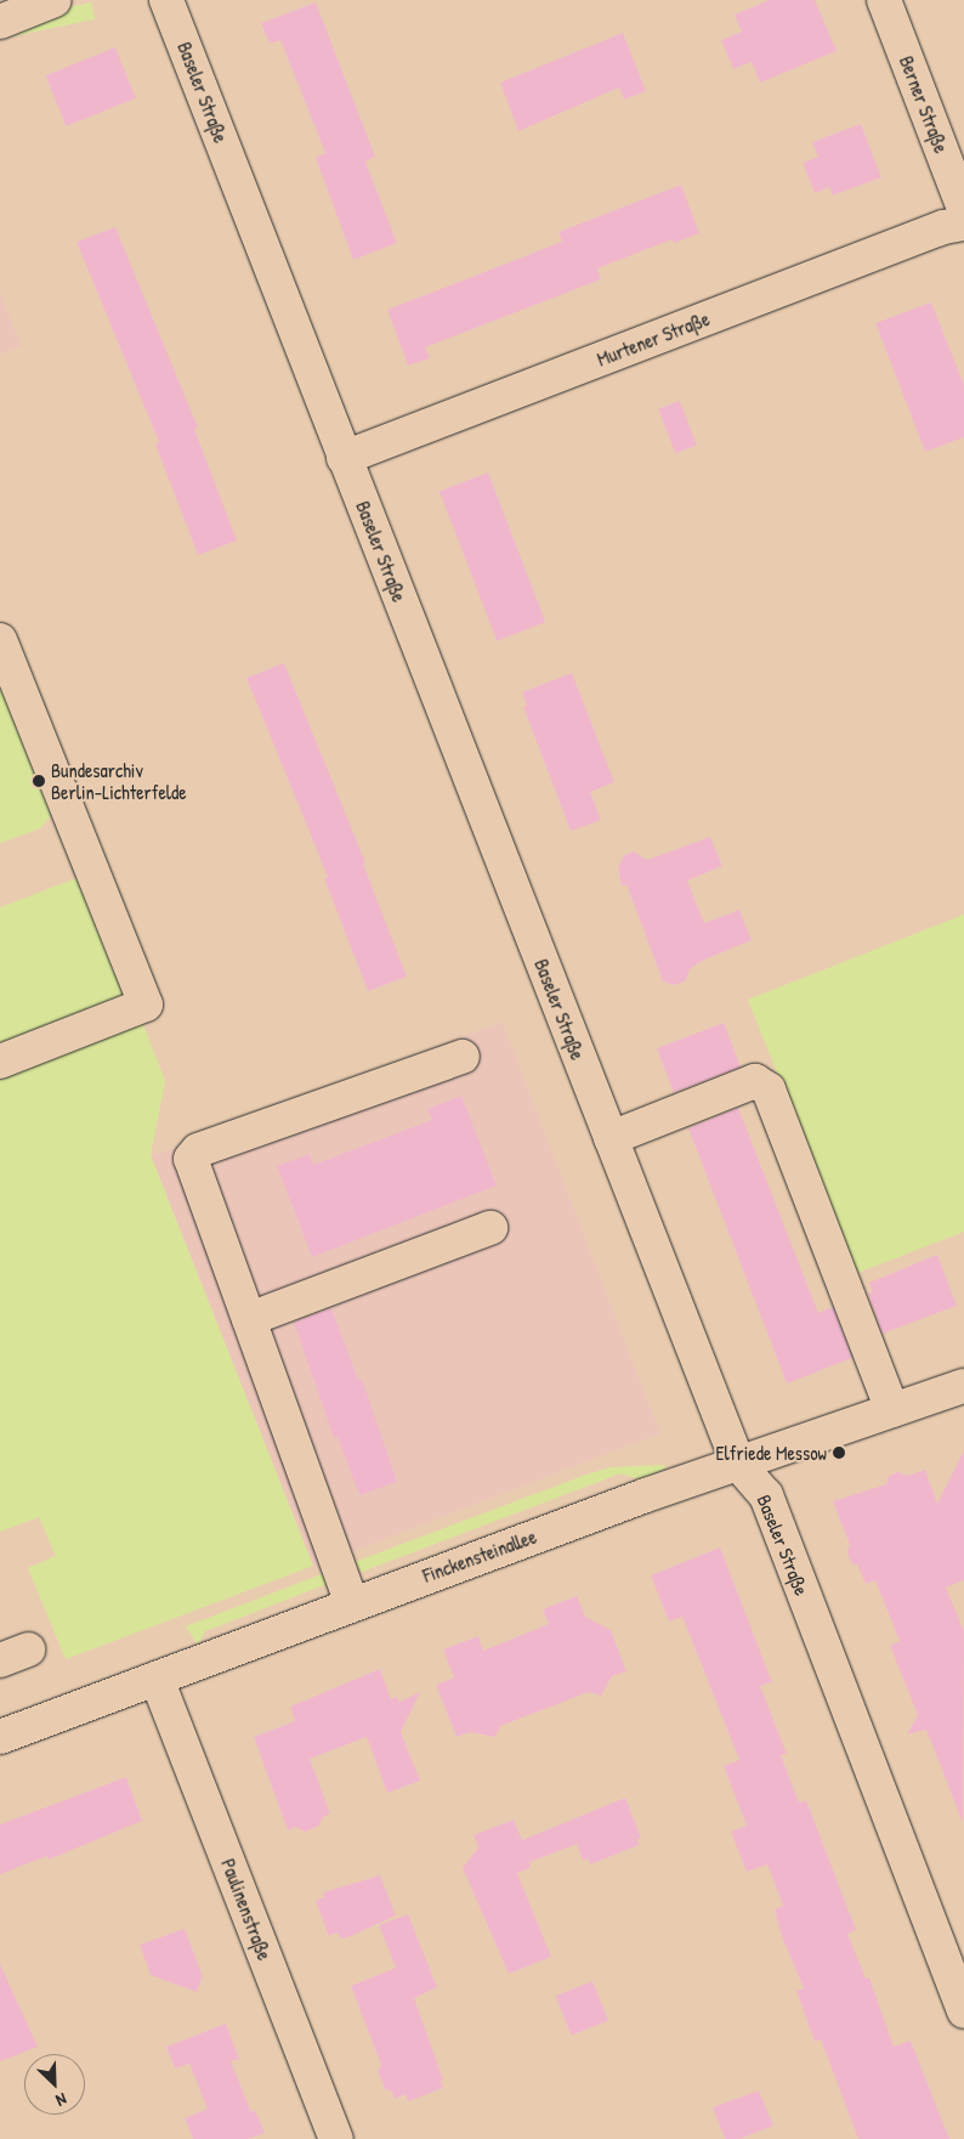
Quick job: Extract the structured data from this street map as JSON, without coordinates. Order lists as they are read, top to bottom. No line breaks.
{"streets":{"street":["Baseler Straße","Berner Straße","Murtener Straße","Finckensteinallee","Paulinenstraße"]},"crossings":[["Baseler Straße","Murtener Straße"],["Baseler Straße","Finckensteinallee"],["Finckensteinallee","Paulinenstraße"]],"places":["Bundesarchiv Berlin-Lichterfelde","Elfriede Messow"],"north":"bottom right"}
